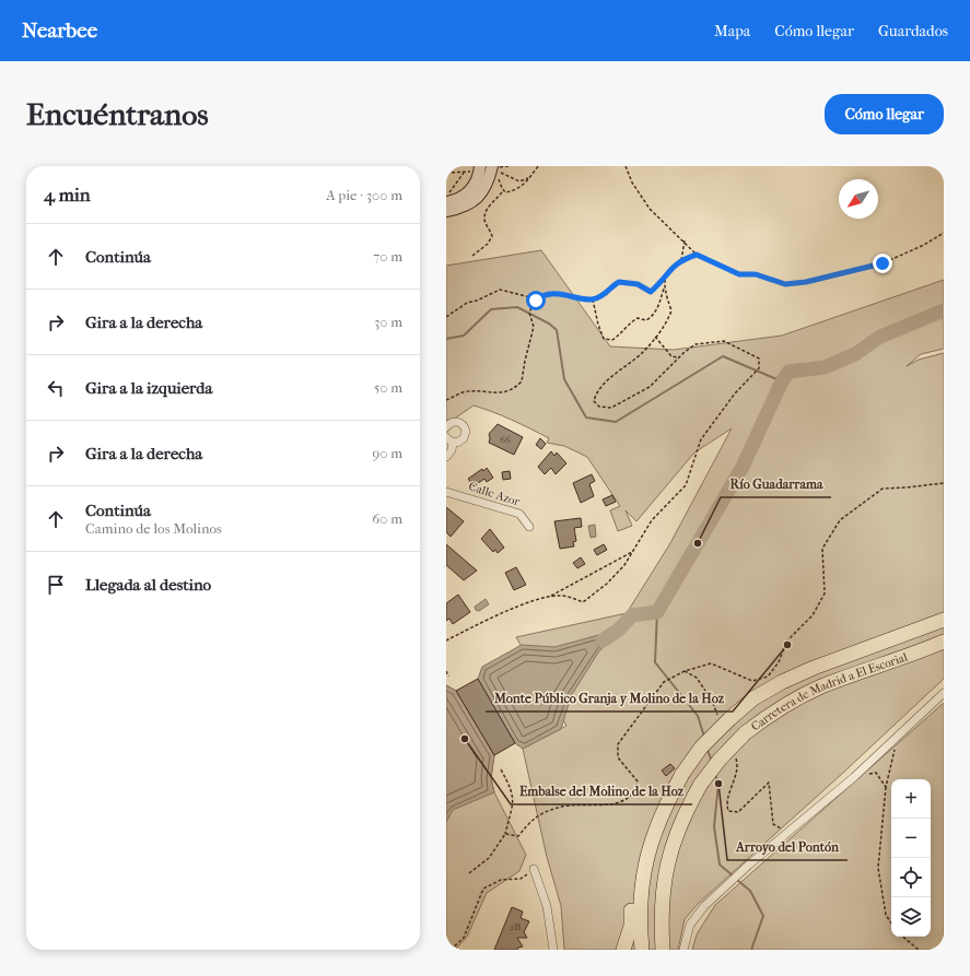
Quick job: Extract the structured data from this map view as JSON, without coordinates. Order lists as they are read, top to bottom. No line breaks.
{"streets":{"highway":["Carretera de Madrid a El Escorial"],"street":["Calle Azor"]},"places":["Río Guadarrama","Monte Público Granja y Molino de la Hoz","Embalse del Molino de la Hoz","Arroyo del Pontón"],"house_numbers":["66","2B"],"north":"bottom left","page":{"header":"Nearbee","nav":["Mapa","Cómo llegar","Guardados"],"buttons":"Cómo llegar","title":"Encuéntranos","heading":["4 min","A pie · 300 m"],"list":[["Continúa","70 m"],["Gira a la derecha","30 m"],["Gira a la izquierda","50 m"],["Gira a la derecha","90 m"],["Continúa","Camino de los Molinos","60 m"],"Llegada al destino"],"map_buttons":["+","−"]}}
